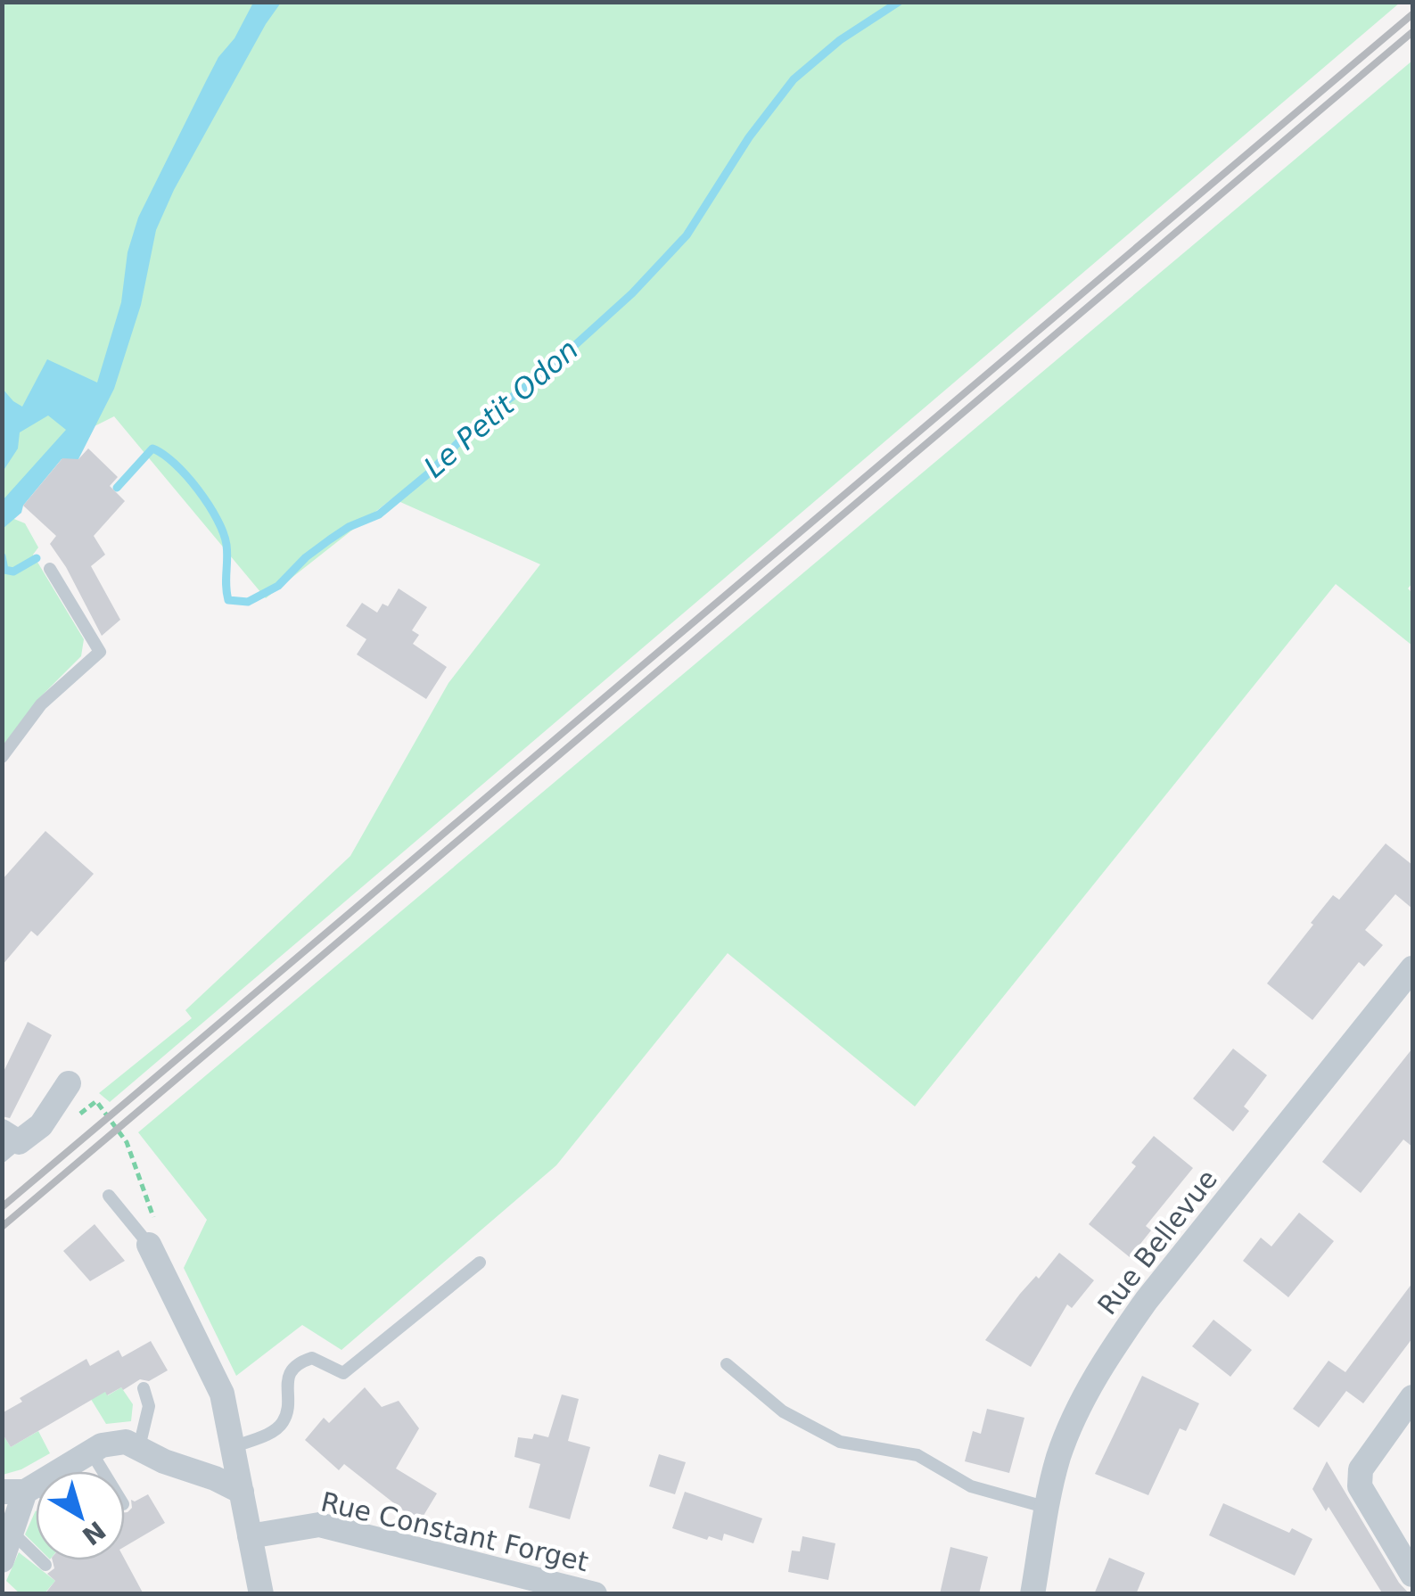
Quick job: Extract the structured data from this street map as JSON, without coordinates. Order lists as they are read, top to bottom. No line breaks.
{"streets":{"street":["Rue Bellevue","Rue Constant Forget"]},"water":["Le Petit Odon"],"north":"bottom right"}
